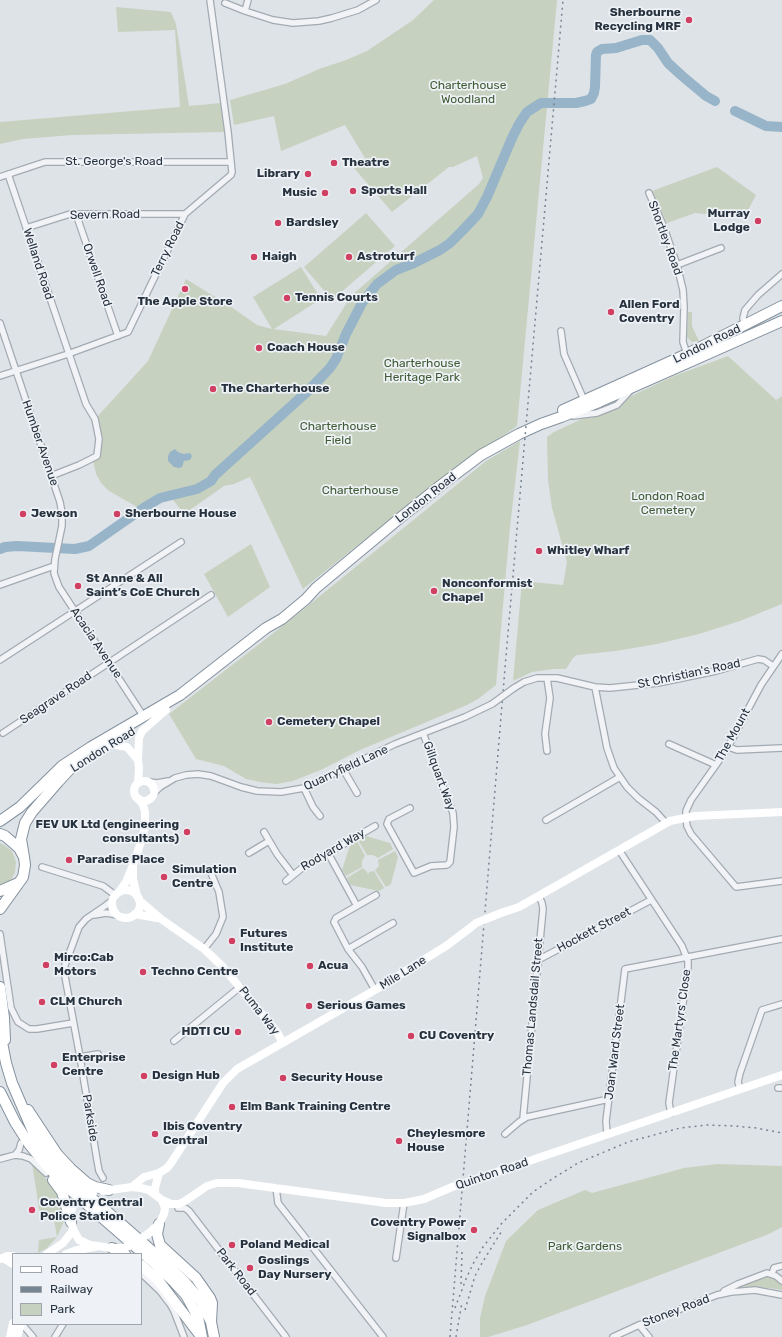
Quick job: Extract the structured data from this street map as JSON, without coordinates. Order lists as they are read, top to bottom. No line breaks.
{"streets":{"highway":["London Road"],"street":["St. George's Road","Severn Road","Shortley Road","Terry Road","Welland Road","Orwell Road","Humber Avenue","Acacia Avenue","St Christian's Road","Seagrave Road","The Mount","Quarryfield Lane","Gillquart Way","Rodyard Way","Hockett Street","Mile Lane","Thomas Landsdail Street","Puma Way","The Martyrs' Close","Joan Ward Street","Parkside","Quinton Road","Park Road","Stoney Road"]},"crossings":[["St. George's Road","Terry Road"],["St. George's Road","Welland Road"],["Severn Road","Terry Road"],["Severn Road","Welland Road"],["Severn Road","Orwell Road"],["Shortley Road","London Road"],["Terry Road","Welland Road"],["Terry Road","Orwell Road"],["Terry Road","Humber Avenue"],["Welland Road","Humber Avenue"],["London Road","Acacia Avenue"],["Humber Avenue","Acacia Avenue"],["Acacia Avenue","Seagrave Road"],["St Christian's Road","The Mount"],["St Christian's Road","Quarryfield Lane"],["The Mount","Mile Lane"],["Quarryfield Lane","Gillquart Way"],["Hockett Street","Thomas Landsdail Street"],["Hockett Street","The Martyrs' Close"],["Mile Lane","Thomas Landsdail Street"],["Mile Lane","Puma Way"],["Mile Lane","The Martyrs' Close"],["Mile Lane","Quinton Road"],["Puma Way","Parkside"],["The Martyrs' Close","Joan Ward Street"],["The Martyrs' Close","Quinton Road"],["Joan Ward Street","Quinton Road"],["Quinton Road","Park Road"]],"parks":["Charterhouse Woodland","Charterhouse Heritage Park","Charterhouse Field","Charterhouse","London Road Cemetery","Park Gardens"],"places":["Sherbourne Recycling MRF","Theatre","Library","Sports Hall","Music","Murray Lodge","Bardsley","Haigh","Astroturf","The Apple Store","Tennis Courts","Allen Ford Coventry","Coach House","The Charterhouse","Jewson","Sherbourne House","Whitley Wharf","St Anne & All Saint’s CoE Church","Nonconformist Chapel","Cemetery Chapel","FEV UK Ltd (engineering consultants)","Paradise Place","Simulation Centre","Futures Institute","Mirco:Cab Motors","Acua","Techno Centre","CLM Church","Serious Games","HDTI CU","CU Coventry","Enterprise Centre","Design Hub","Security House","Elm Bank Training Centre","Ibis Coventry Central","Cheylesmore House","Coventry Central Police Station","Coventry Power Signalbox","Poland Medical","Goslings Day Nursery"],"legend":["Road","Railway","Park"]}
